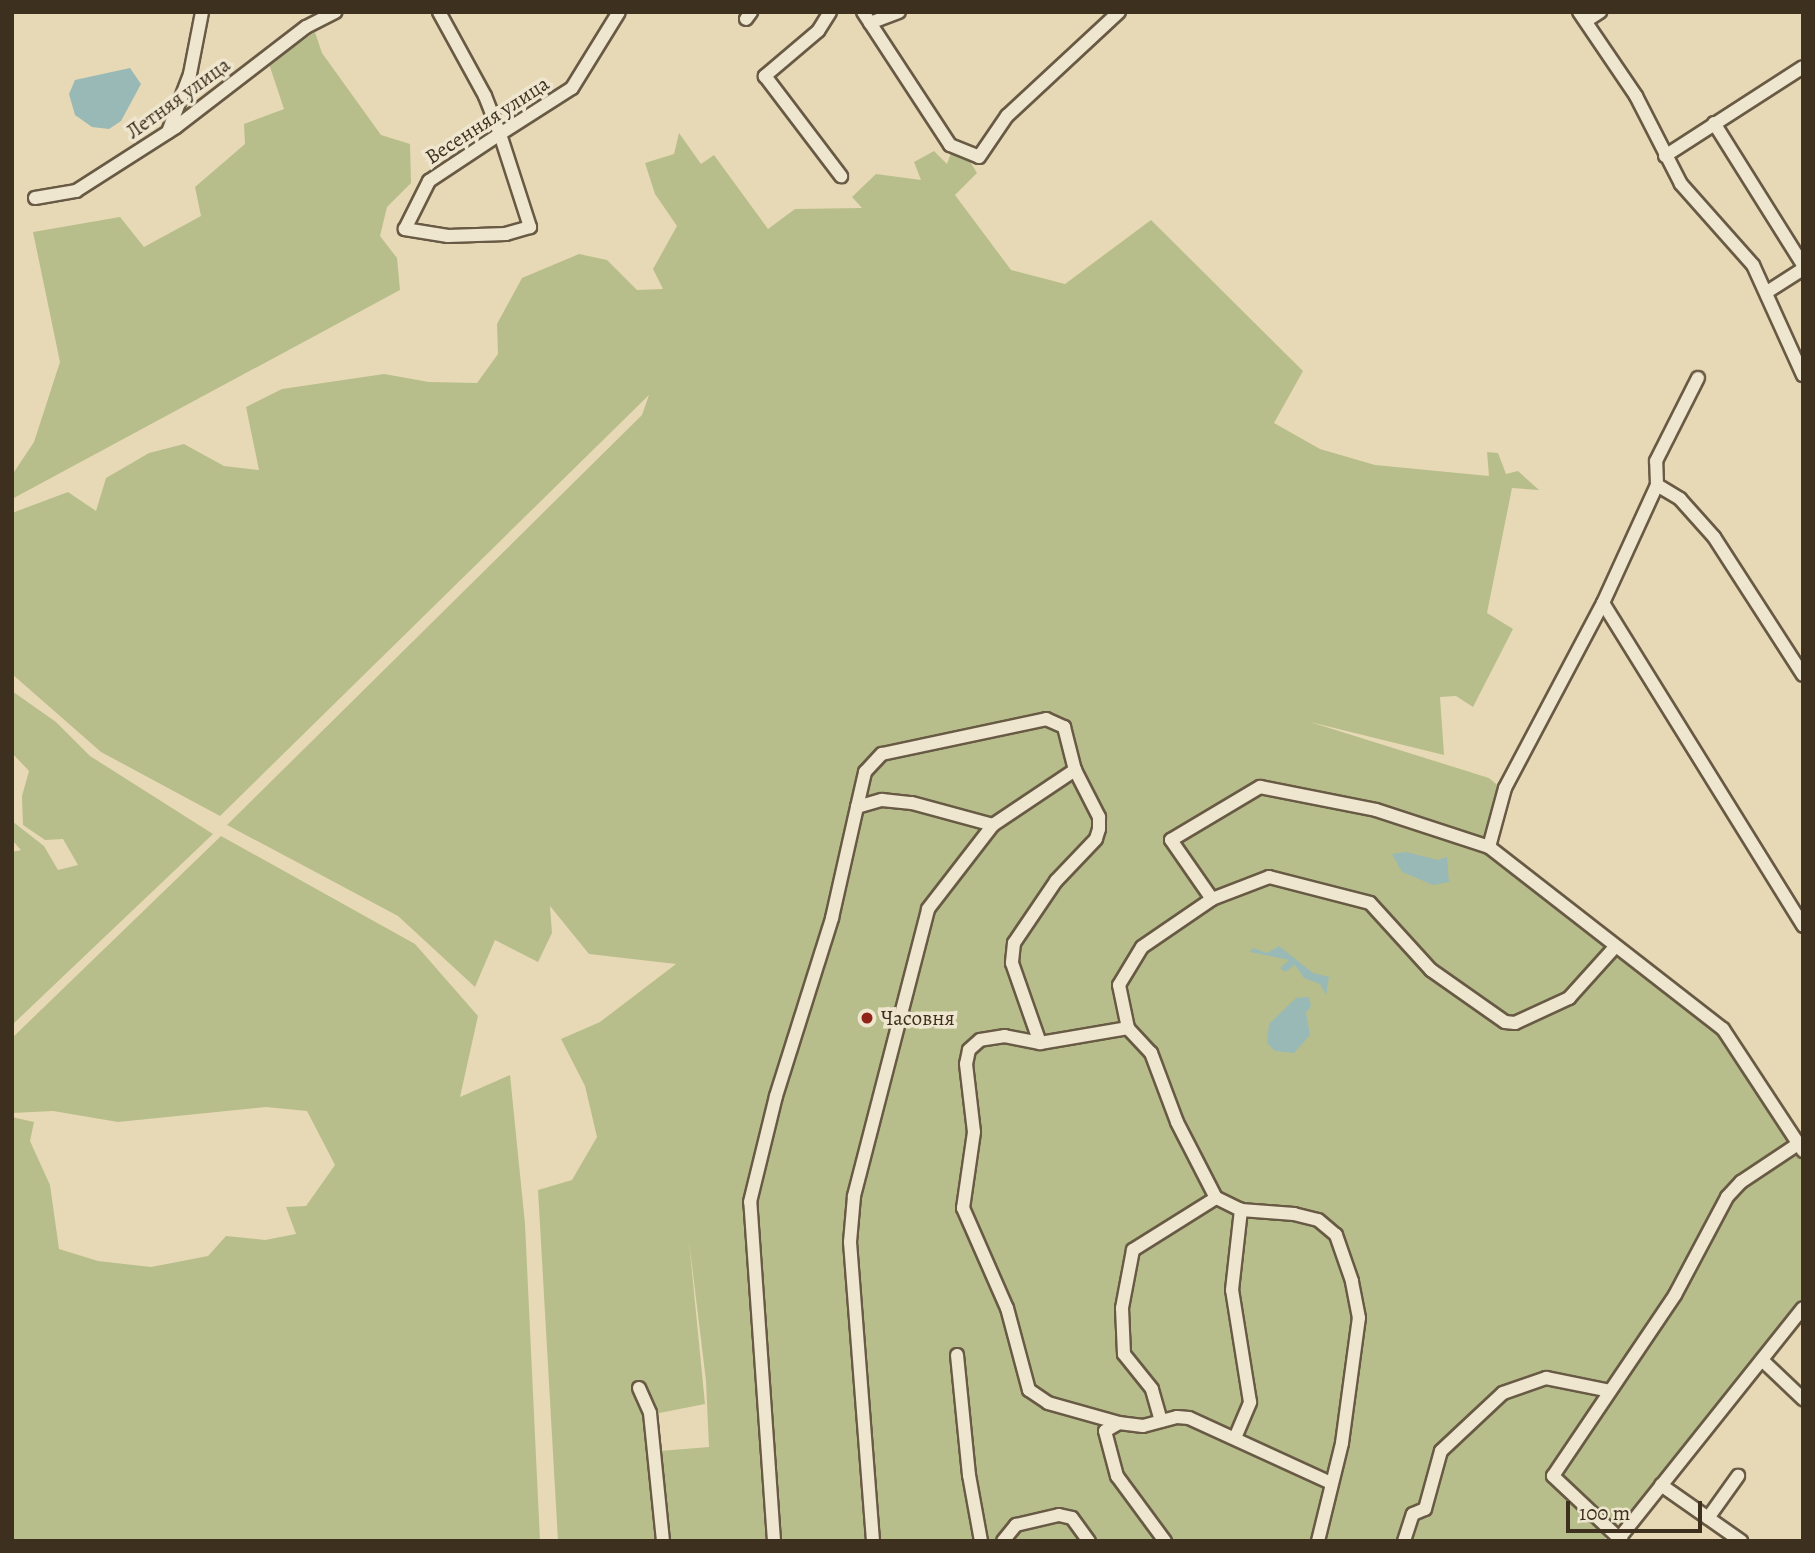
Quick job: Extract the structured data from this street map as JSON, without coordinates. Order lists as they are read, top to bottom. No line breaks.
{"streets":{"street":["Летняя улица","Весенняя улица"]},"places":["Часовня"],"scale_bar":"100 m"}
